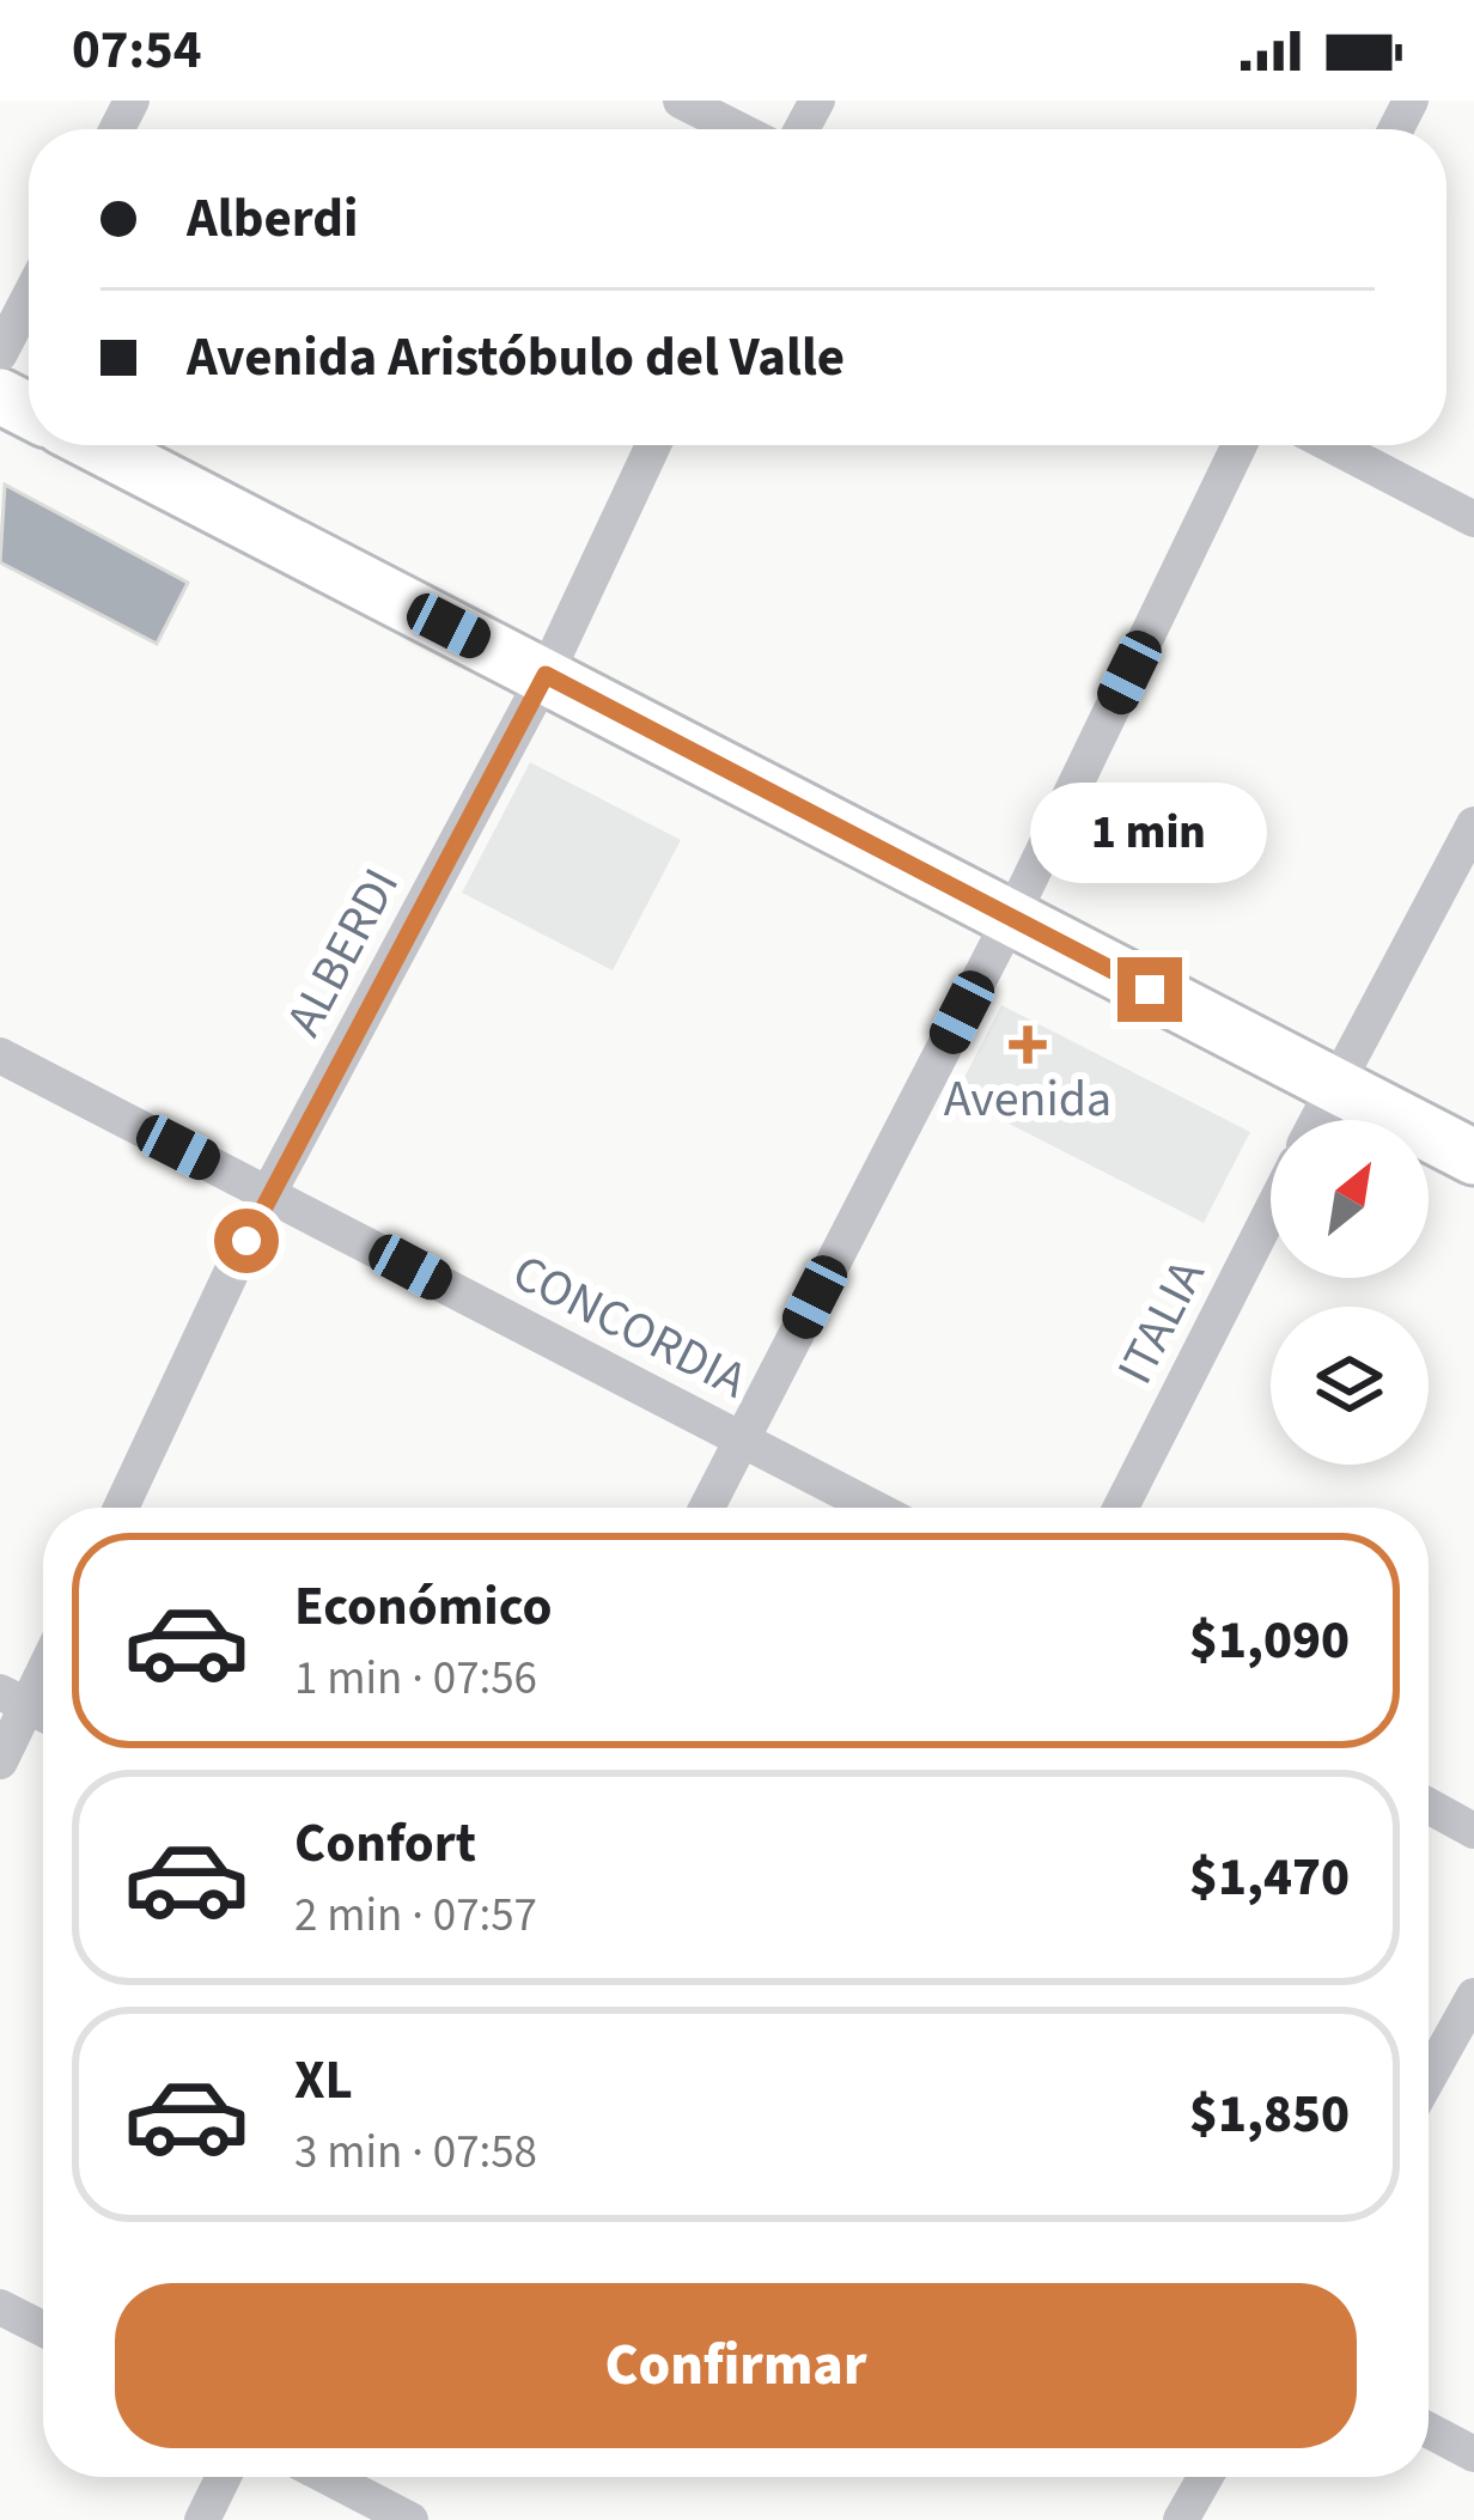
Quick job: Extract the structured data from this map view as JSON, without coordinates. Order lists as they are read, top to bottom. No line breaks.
{"streets":{"street":["ALBERDI","ITALIA","CONCORDIA"]},"crossings":[["ALBERDI","CONCORDIA"]],"places":{"health":["Avenida"]},"north":"top right","page":{"status":"07:54","banner":["Alberdi","Avenida Aristóbulo del Valle"],"bubble":"1 min","list":[{"name":"Económico","note":"1 min · 07:56","value":"$1,090"},{"name":"Confort","note":"2 min · 07:57","value":"$1,470"},{"name":"XL","note":"3 min · 07:58","value":"$1,850"}],"buttons":"Confirmar"}}
